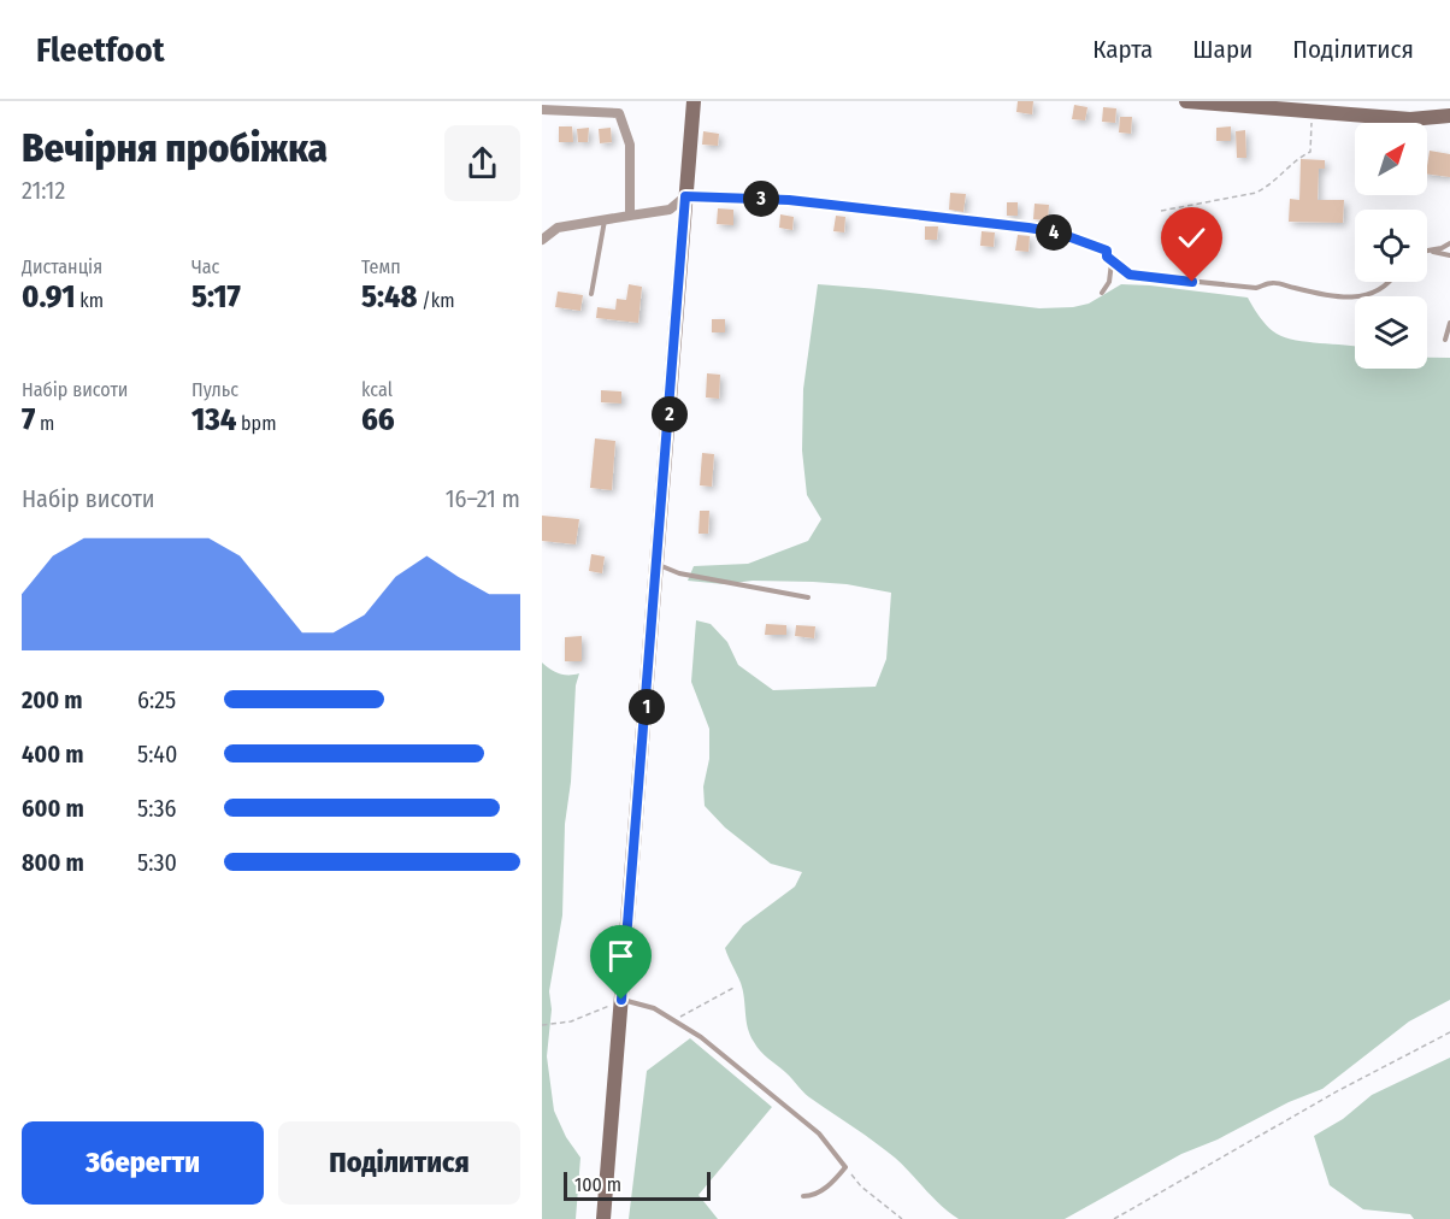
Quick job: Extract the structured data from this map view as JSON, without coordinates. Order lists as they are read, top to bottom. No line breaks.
{"scale_bar":"100 m","north":"top right","page":{"header":"Fleetfoot","nav":["Карта","Шари","Поділитися"],"heading":["Вечірня пробіжка","21:12"],"pins":["3","4","2","1"],"stats":[["Дистанція","0.91 km"],["Час","5:17"],["Темп","5:48 /km"],["Набір висоти","7 m"],["Пульс","134 bpm"],["kcal","66"]],"chart":["Набір висоти","16–21 m"],"list":[{"name":"200 m","note":"6:25"},{"name":"400 m","note":"5:40"},{"name":"600 m","note":"5:36"},{"name":"800 m","note":"5:30"}],"buttons":["Зберегти","Поділитися"],"scale":"100 m"}}
